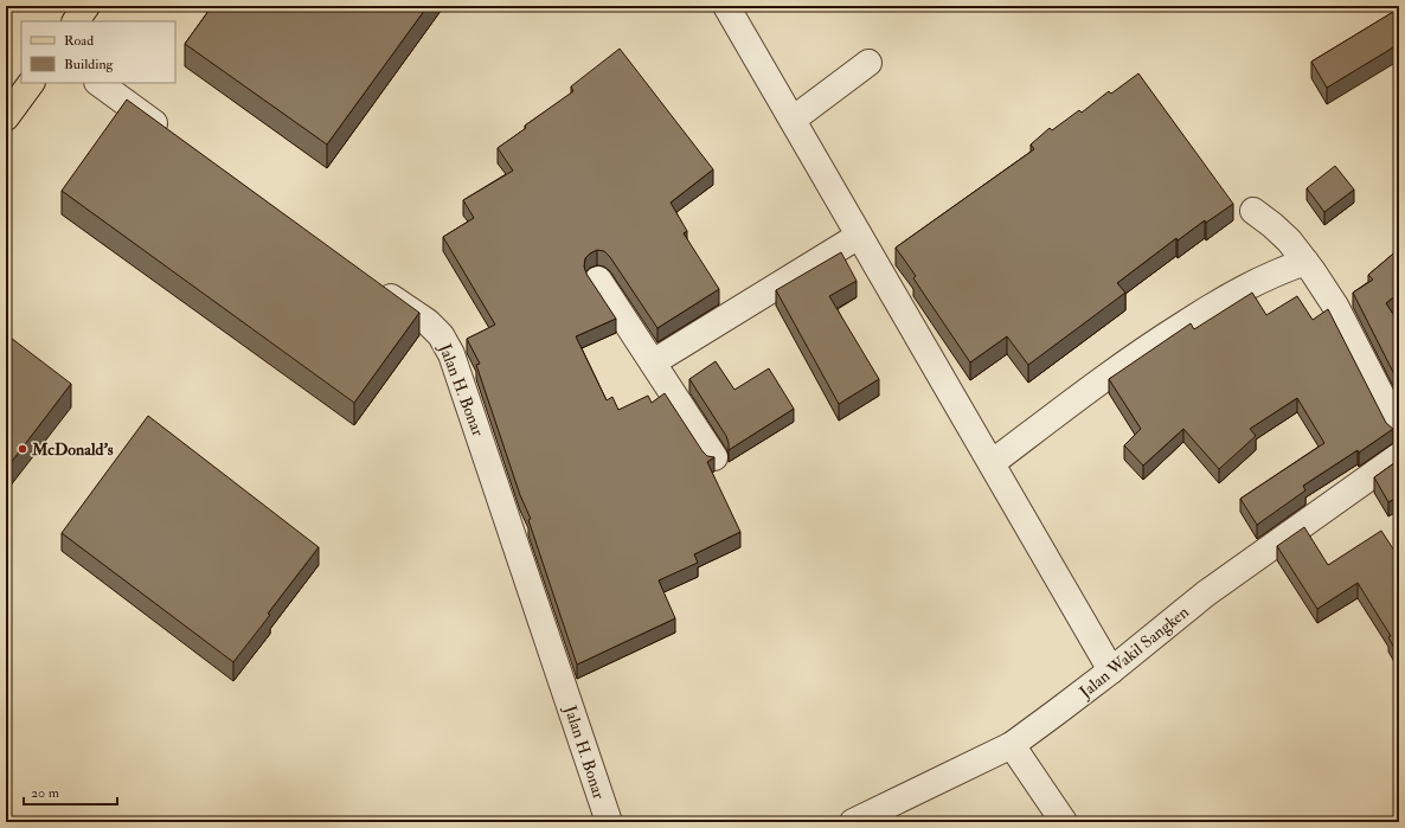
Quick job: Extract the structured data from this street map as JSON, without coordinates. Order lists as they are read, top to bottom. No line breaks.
{"streets":{"street":["Jalan H. Bonar","Jalan Wakil Sangken"]},"places":["McDonald's"],"legend":["Road","Building"],"scale_bar":"20 m"}
